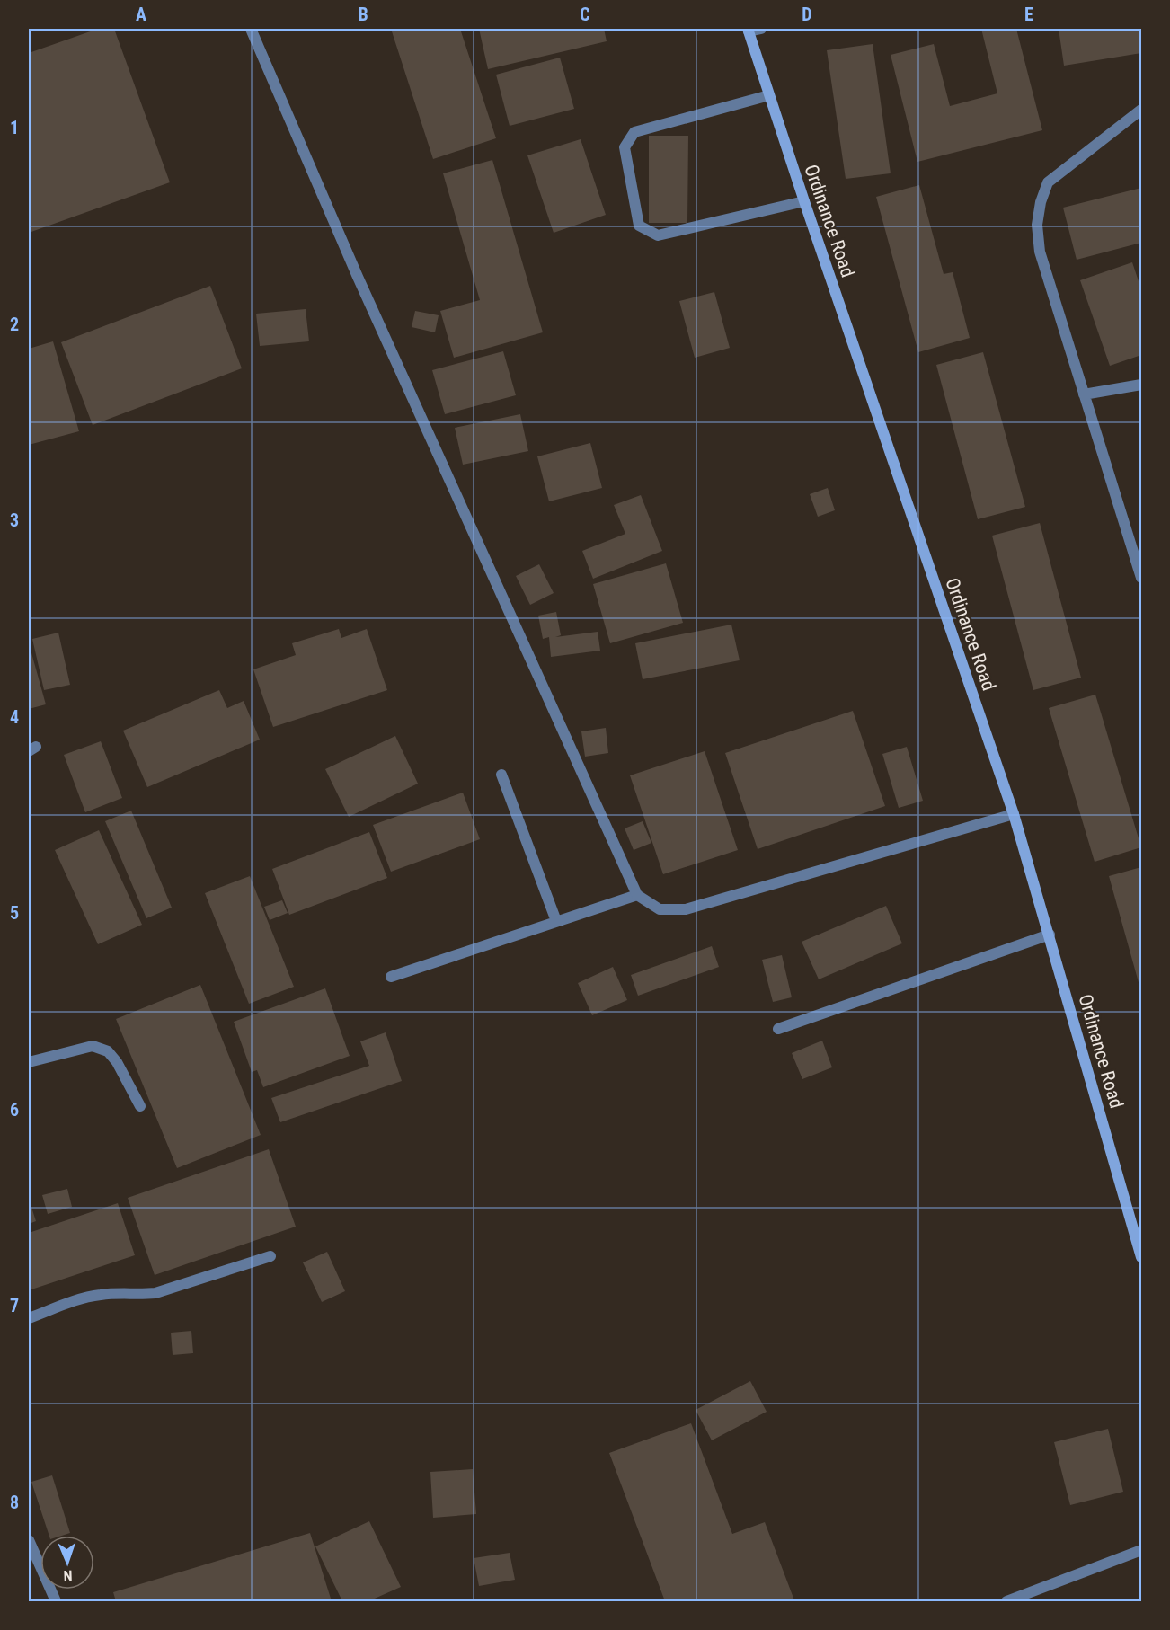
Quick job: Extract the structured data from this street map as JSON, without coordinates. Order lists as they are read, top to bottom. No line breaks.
{"streets":{"street":["Ordinance Road"]},"north":"bottom","grid":{"columns":["A","B","C","D","E"],"rows":["1","2","3","4","5","6","7","8"]}}
